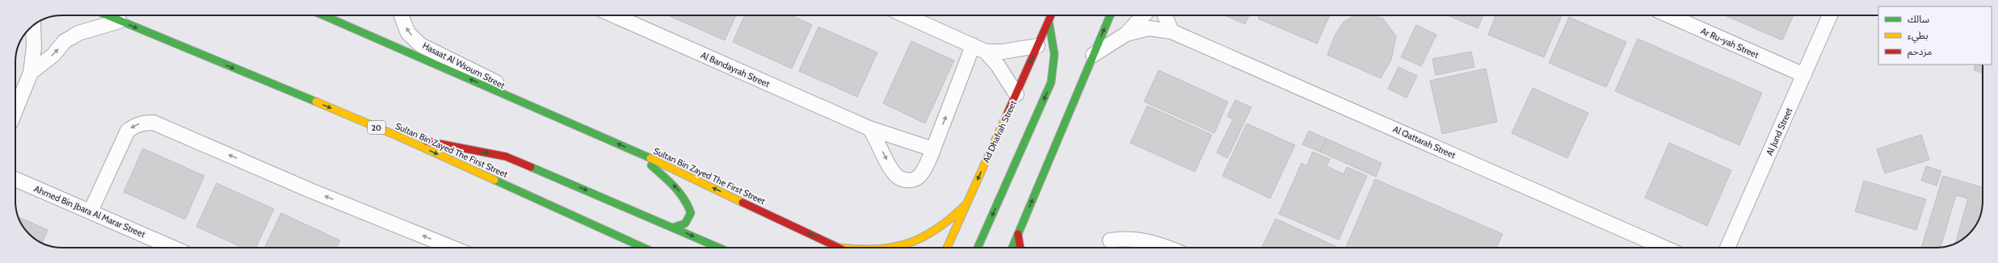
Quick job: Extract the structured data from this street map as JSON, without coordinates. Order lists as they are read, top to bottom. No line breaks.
{"streets":{"main road":["20","Ad Dhafrah Street","Sultan Bin Zayed The First Street"],"street":["Ar Ru-yah Street","Hasaat Al Wsoum Street","Al Bandayrah Street","Al Jund Street","Al Qattarah Street","Ahmed Bin Jbara Al Marar Street"]},"crossings":[["Ar Ru-yah Street","Al Jund Street"],["Hasaat Al Wsoum Street","Sultan Bin Zayed The First Street"]],"one_way":["Hasaat Al Wsoum Street"],"legend":["سالك","بطيء","مزدحم"]}
